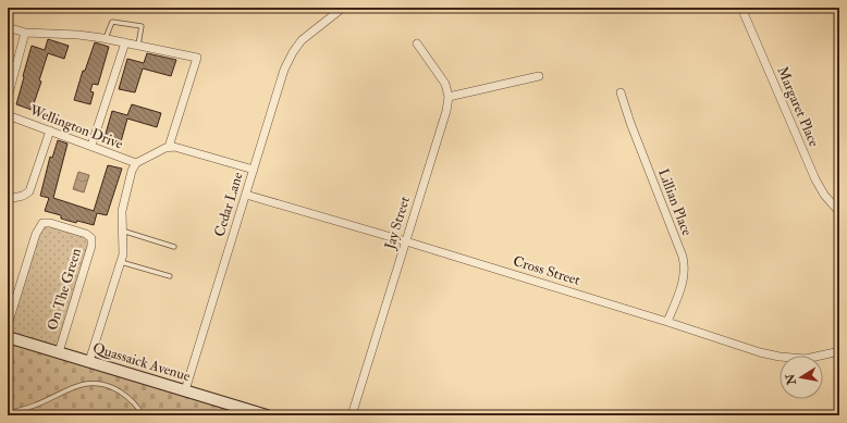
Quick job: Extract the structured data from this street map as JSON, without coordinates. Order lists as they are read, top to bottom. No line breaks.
{"streets":{"main road":["Quassaick Avenue"],"street":["Margaret Place","Wellington Drive","Lillian Place","Cedar Lane","Jay Street","Cross Street","On The Green"]},"crossings":[["Lillian Place","Cross Street"],["Cedar Lane","Cross Street"],["Cedar Lane","Quassaick Avenue"],["Jay Street","Cross Street"],["On The Green","Quassaick Avenue"]],"north":"left"}
